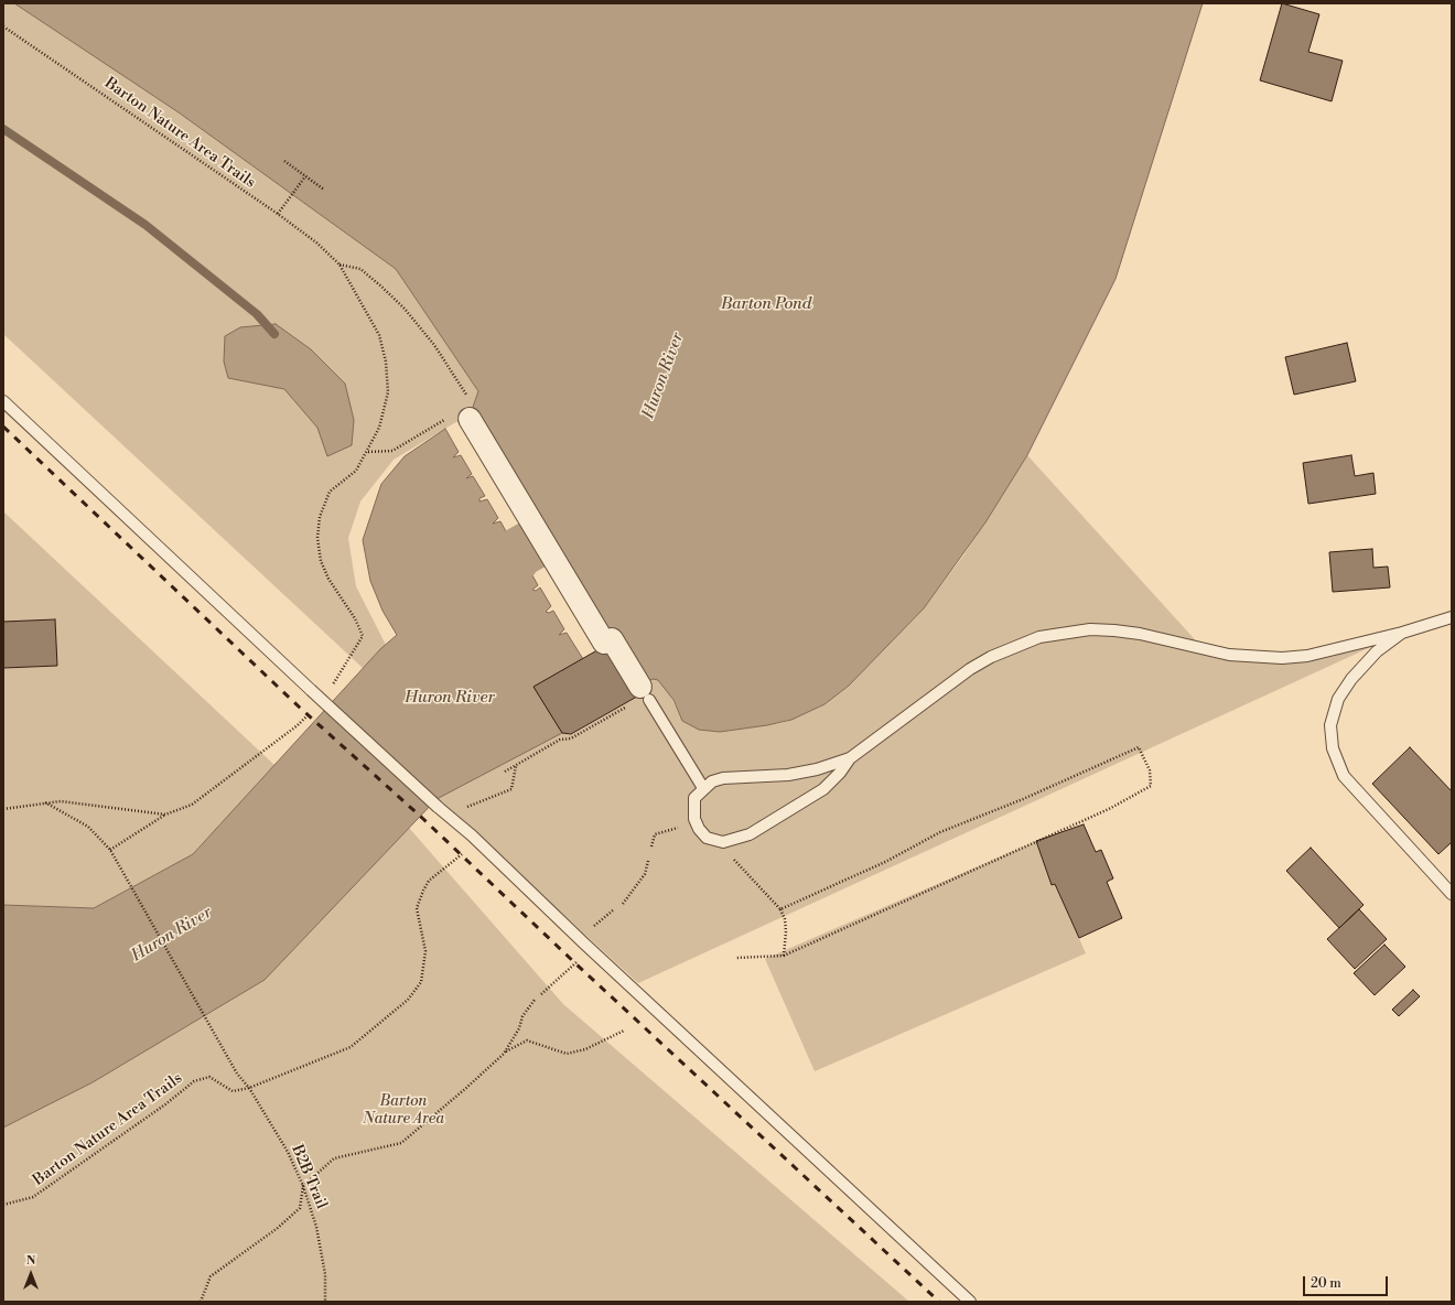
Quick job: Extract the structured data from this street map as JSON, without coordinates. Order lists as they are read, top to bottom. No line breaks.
{"streets":{"path":["Barton Nature Area Trails","B2B Trail"]},"crossings":[["Barton Nature Area Trails","B2B Trail"]],"water":["Barton Pond","Huron River"],"parks":["Barton Nature Area"],"scale_bar":"20 m","north":"top"}
